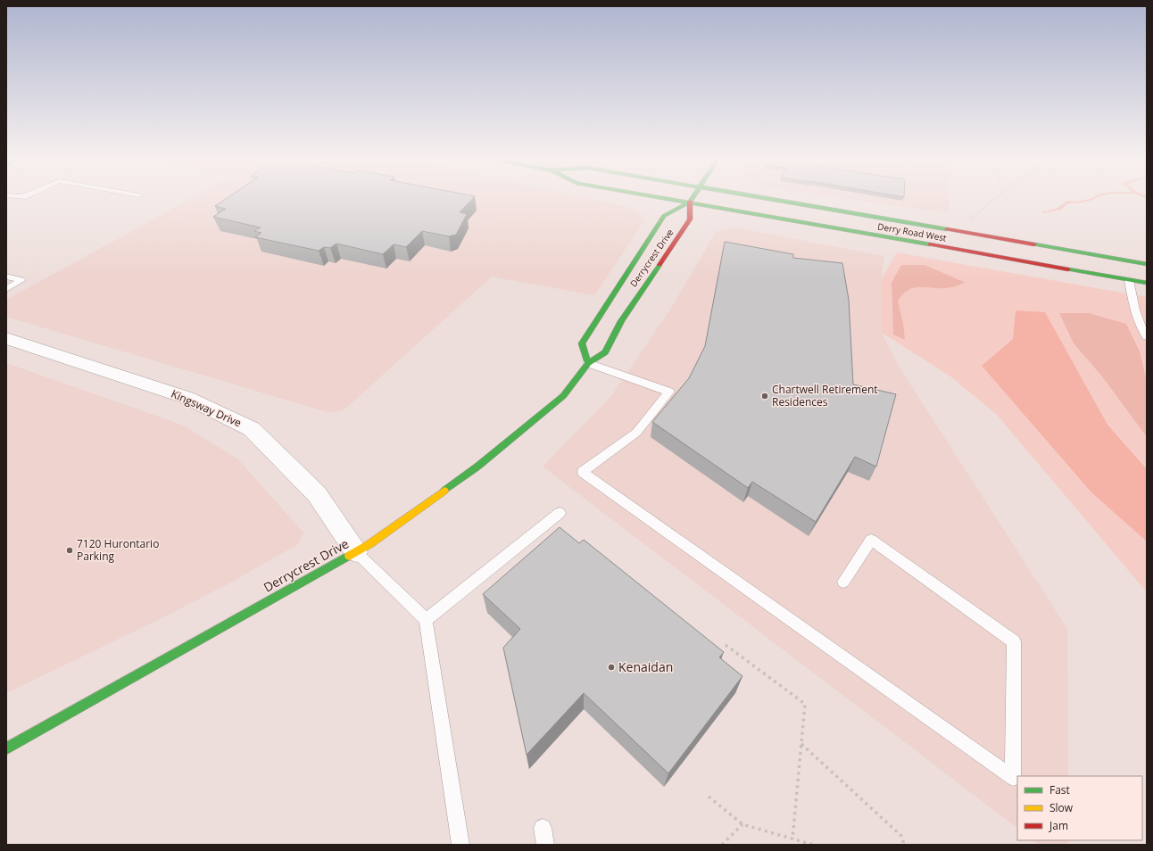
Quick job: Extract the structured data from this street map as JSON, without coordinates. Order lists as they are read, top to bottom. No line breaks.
{"streets":{"main road":["Derry Road West","Derrycrest Drive"],"street":["Kingsway Drive"]},"crossings":[["Derry Road West","Derrycrest Drive"],["Derrycrest Drive","Kingsway Drive"]],"places":["Chartwell Retirement Residences","7120 Hurontario Parking","Kenaidan"],"legend":["Fast","Slow","Jam"]}
